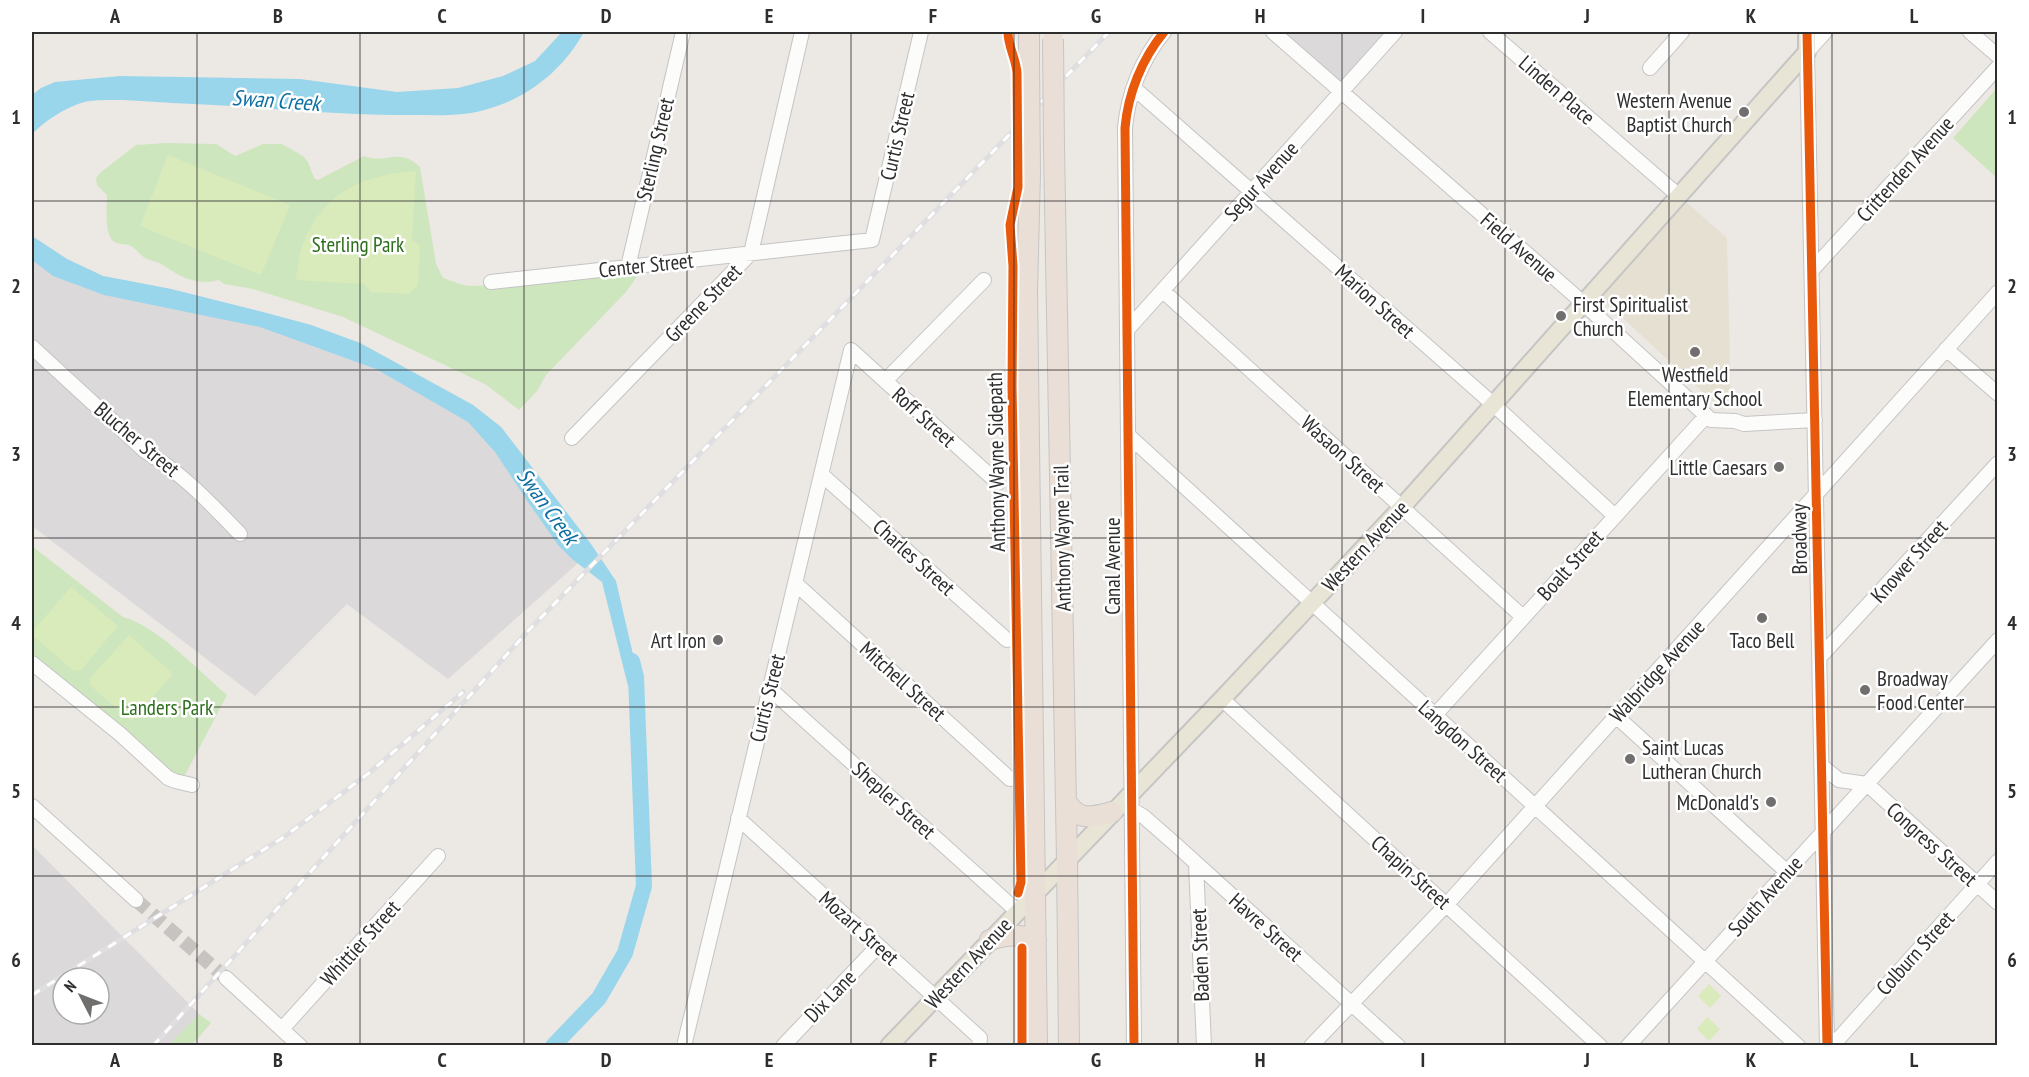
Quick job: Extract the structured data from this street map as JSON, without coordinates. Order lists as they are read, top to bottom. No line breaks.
{"streets":{"highway":["Anthony Wayne Trail"],"main road":["Broadway","Western Avenue"],"street":["Linden Place","Curtis Street","Sterling Street","Crittenden Avenue","Segur Avenue","Field Avenue","Center Street","Marion Street","Greene Street","Roff Street","Blucher Street","Wasaon Street","Charles Street","Knower Street","Boalt Street","Canal Avenue","Walbridge Avenue","Mitchell Street","Langdon Street","Shepler Street","Congress Street","Chapin Street","South Avenue","Havre Street","Mozart Street","Whittier Street","Colburn Street","Baden Street","Dix Lane"],"cycle path":["Anthony Wayne Sidepath"]},"crossings":[["Linden Place","Western Avenue"],["Curtis Street","Center Street"],["Curtis Street","Roff Street"],["Curtis Street","Charles Street"],["Curtis Street","Mitchell Street"],["Curtis Street","Shepler Street"],["Curtis Street","Mozart Street"],["Sterling Street","Center Street"],["Crittenden Avenue","Broadway"],["Segur Avenue","Field Avenue"],["Segur Avenue","Marion Street"],["Segur Avenue","Wasaon Street"],["Segur Avenue","Canal Avenue"],["Field Avenue","Western Avenue"],["Field Avenue","Boalt Street"],["Center Street","Greene Street"],["Marion Street","Western Avenue"],["Marion Street","Boalt Street"],["Marion Street","Canal Avenue"],["Wasaon Street","Western Avenue"],["Wasaon Street","Boalt Street"],["Anthony Wayne Trail","Western Avenue"],["Broadway","Western Avenue"],["Broadway","Knower Street"],["Broadway","Walbridge Avenue"],["Broadway","South Avenue"],["Western Avenue","Canal Avenue"],["Western Avenue","Langdon Street"],["Western Avenue","Shepler Street"],["Western Avenue","Chapin Street"],["Western Avenue","Havre Street"],["Western Avenue","Mozart Street"],["Boalt Street","Langdon Street"],["Canal Avenue","Langdon Street"],["Walbridge Avenue","Langdon Street"],["Walbridge Avenue","Chapin Street"],["Walbridge Avenue","Havre Street"],["Langdon Street","South Avenue"],["Congress Street","South Avenue"],["Congress Street","Colburn Street"],["Havre Street","Baden Street"],["Mozart Street","Dix Lane"]],"water":["Swan Creek"],"parks":["Sterling Park","Landers Park"],"places":["Western Avenue Baptist Church","First Spiritualist Church","Westfield Elementary School","Little Caesars","Taco Bell","Art Iron","Broadway Food Center","Saint Lucas Lutheran Church","McDonald's"],"north":"top left","grid":{"columns":["A","B","C","D","E","F","G","H","I","J","K","L"],"rows":["1","2","3","4","5","6"]}}
